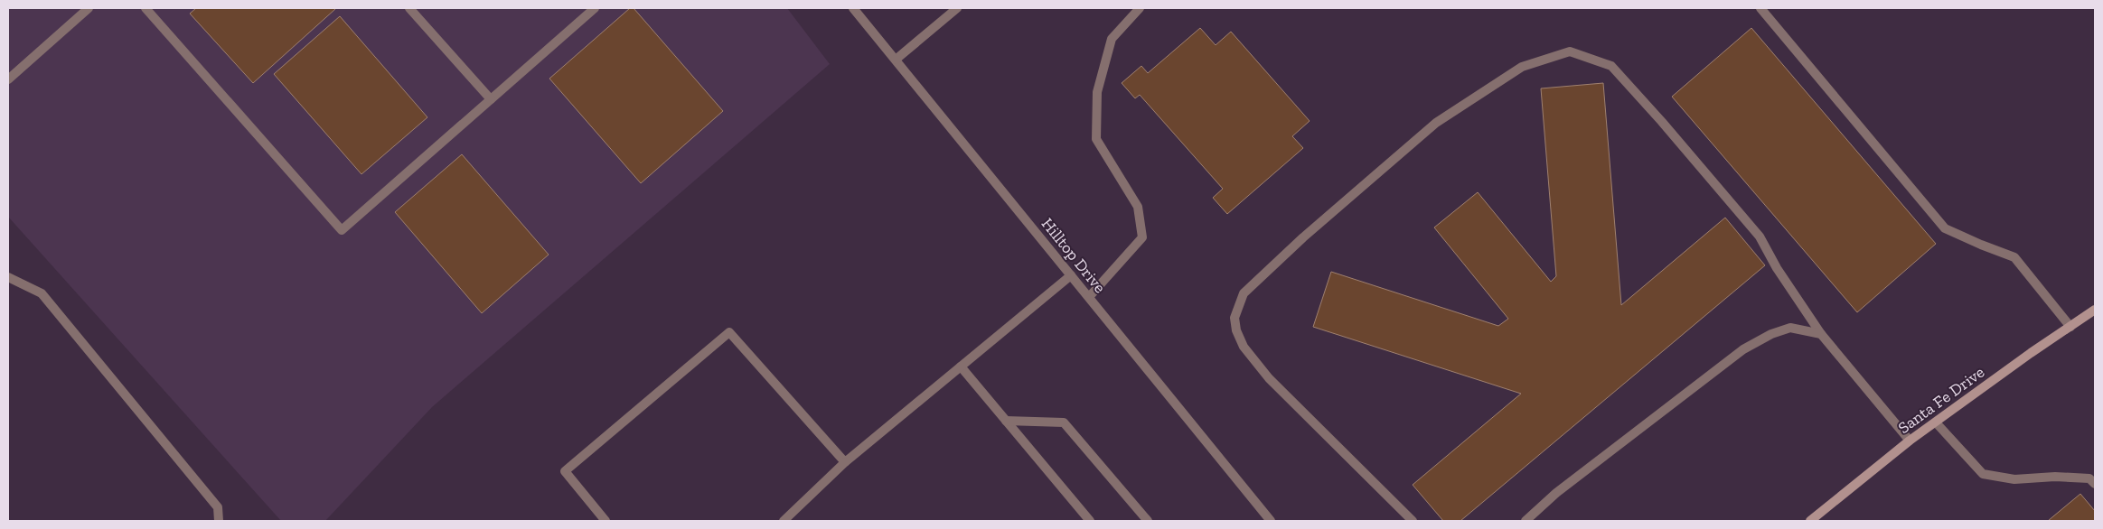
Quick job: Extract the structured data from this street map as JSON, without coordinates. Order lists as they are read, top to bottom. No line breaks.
{"streets":{"main road":["Santa Fe Drive"],"street":["Hilltop Drive"]}}
